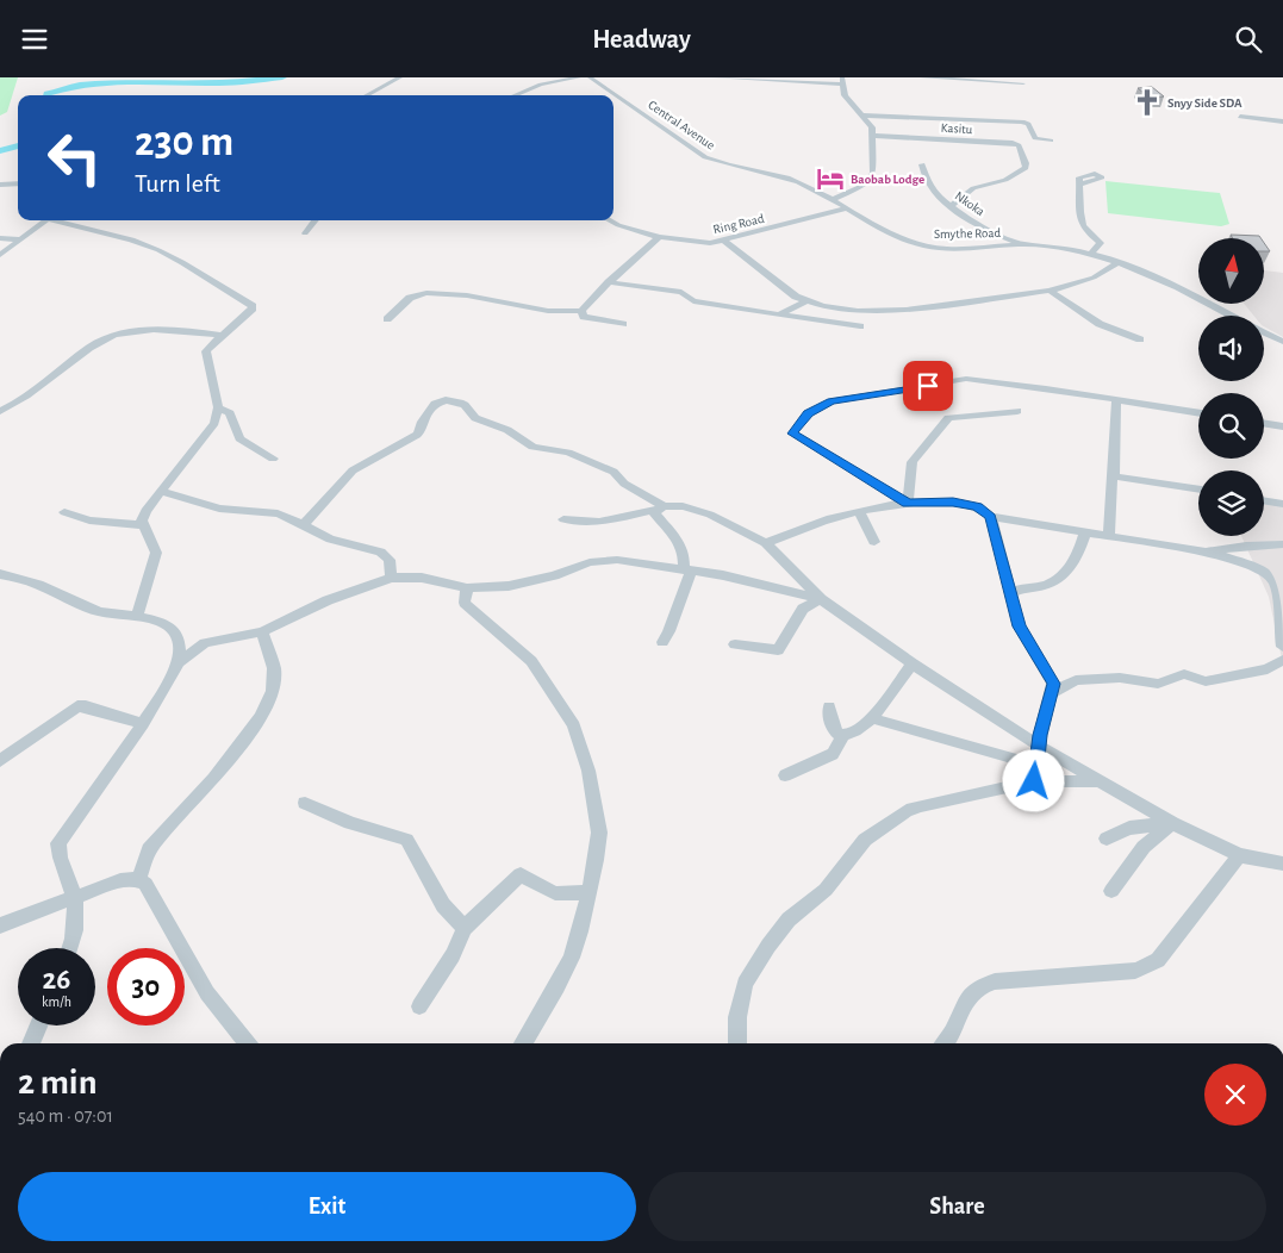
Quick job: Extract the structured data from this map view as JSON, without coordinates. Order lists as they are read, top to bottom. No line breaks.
{"streets":{"street":["Central Avenue","Kasitu","Nkoka","Ring Road","Smythe Road"]},"crossings":[["Central Avenue","Smythe Road"],["Kasitu","Nkoka"],["Nkoka","Smythe Road"],["Ring Road","Smythe Road"]],"places":{"church":["Snyy Side SDA"],"hotel":["Baobab Lodge"]},"north":"top","page":{"header":"Headway","turn":["230 m","Turn left"],"speed":"26 km/h","limit":"30","heading":["2 min","540 m · 07:01"],"buttons":["Exit","Share"]}}
